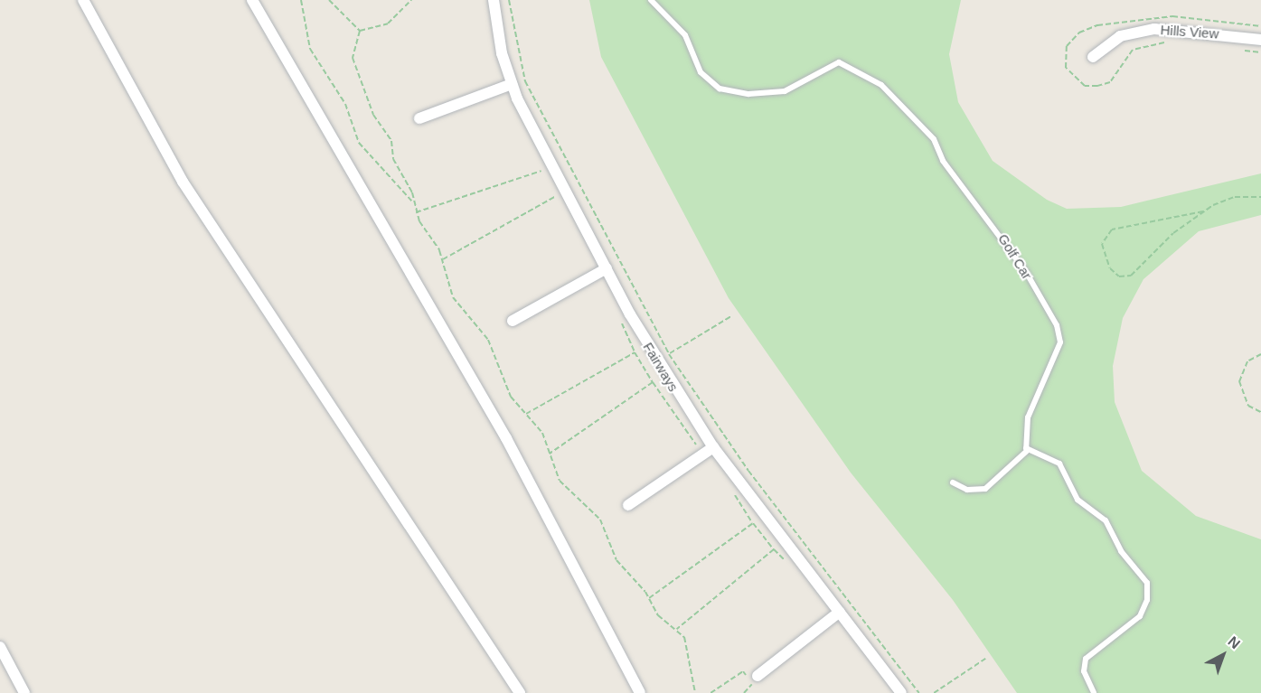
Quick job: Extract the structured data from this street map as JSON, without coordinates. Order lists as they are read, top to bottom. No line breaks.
{"streets":{"street":["Hills View","Fairways"],"lane":["Golf Car"]},"north":"top right"}
